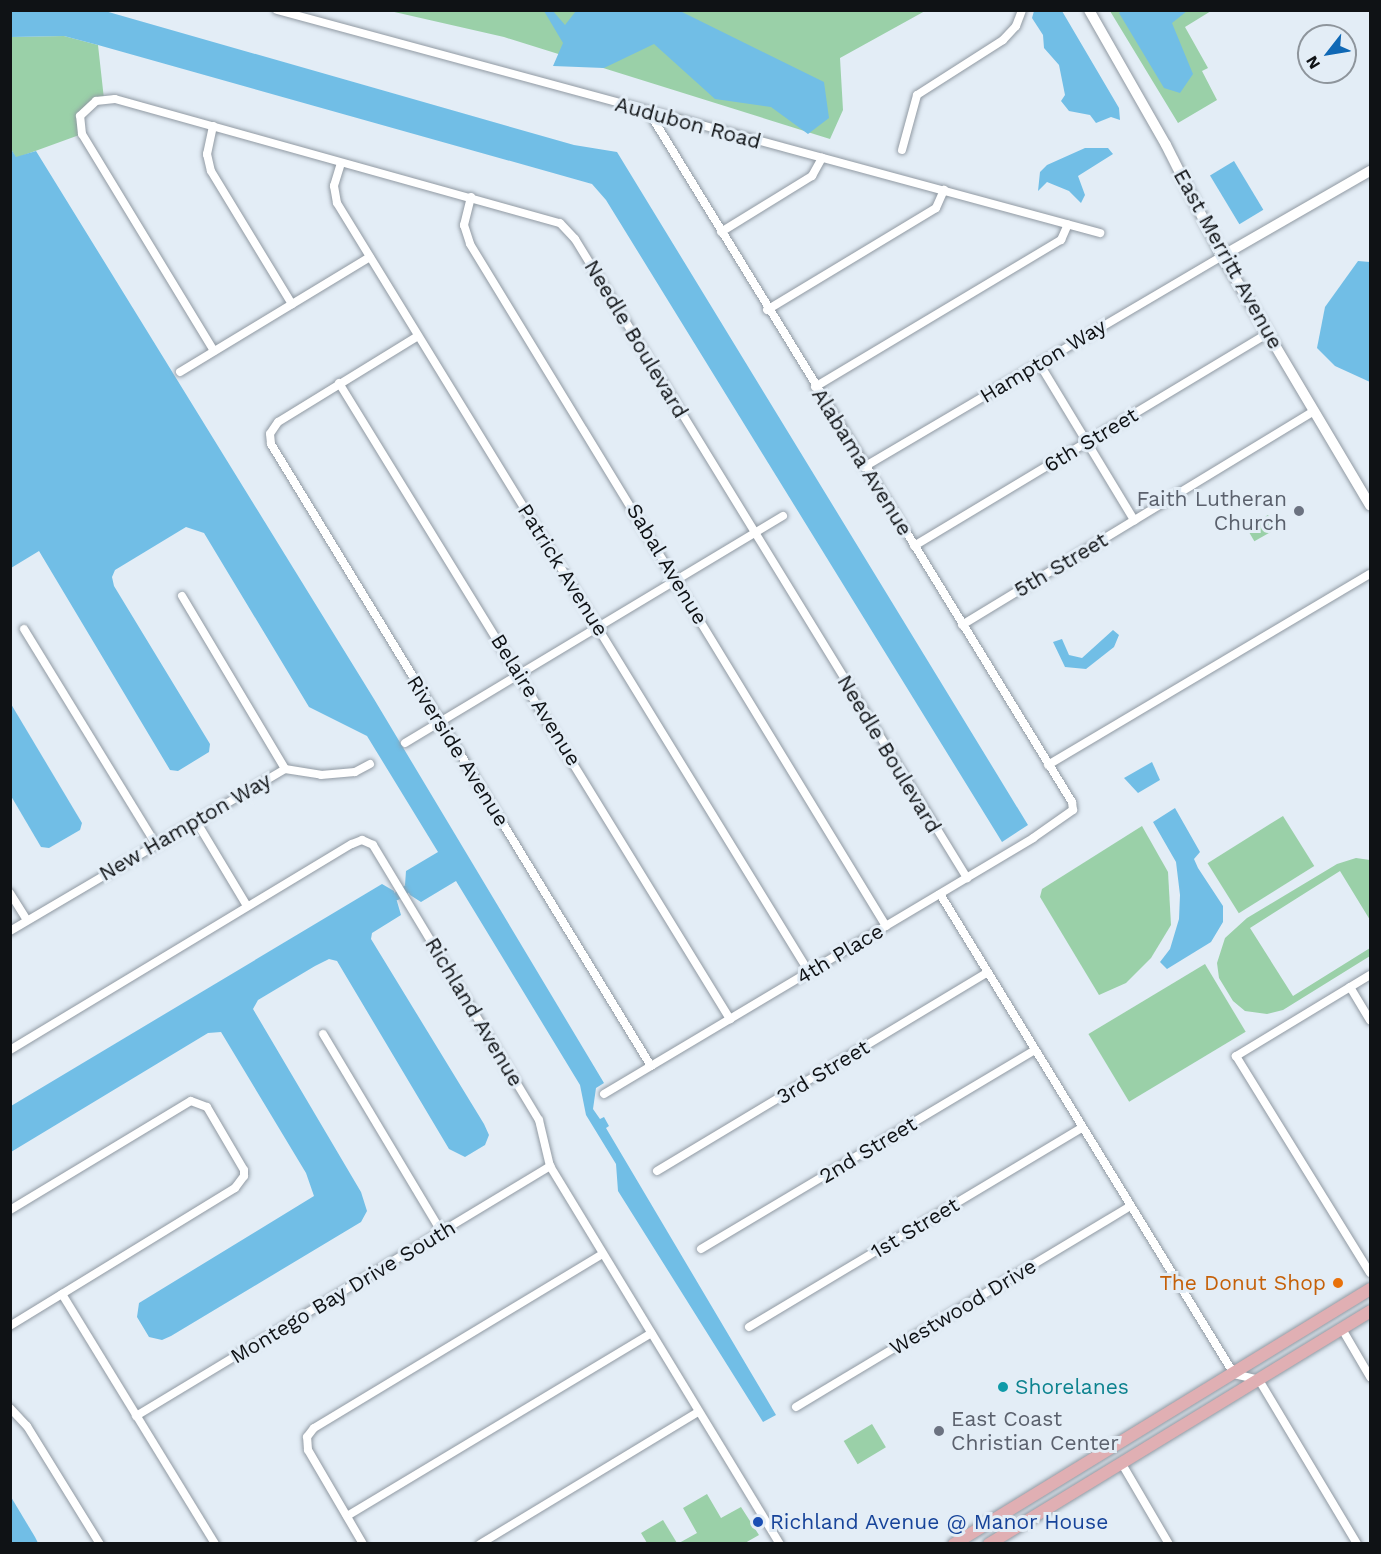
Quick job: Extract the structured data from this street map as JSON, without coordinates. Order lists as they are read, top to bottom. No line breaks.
{"streets":{"street":["Audubon Road","East Merritt Avenue","Needle Boulevard","Hampton Way","6th Street","Alabama Avenue","Sabal Avenue","5th Street","Patrick Avenue","Belaire Avenue","Riverside Avenue","New Hampton Way","4th Place","Richland Avenue","3rd Street","2nd Street","1st Street","Montego Bay Drive South","Westwood Drive"]},"crossings":[["Audubon Road","Alabama Avenue"],["East Merritt Avenue","Hampton Way"],["East Merritt Avenue","6th Street"],["East Merritt Avenue","5th Street"],["Needle Boulevard","Sabal Avenue"],["Needle Boulevard","Patrick Avenue"],["Needle Boulevard","4th Place"],["Hampton Way","Alabama Avenue"],["6th Street","Alabama Avenue"],["Alabama Avenue","5th Street"],["Alabama Avenue","4th Place"],["Sabal Avenue","4th Place"],["Patrick Avenue","4th Place"],["Belaire Avenue","Riverside Avenue"],["Belaire Avenue","4th Place"],["Riverside Avenue","4th Place"],["Richland Avenue","Montego Bay Drive South"]],"places":["Faith Lutheran Church","The Donut Shop","Shorelanes","East Coast Christian Center","Richland Avenue @ Manor House"],"north":"bottom left"}
